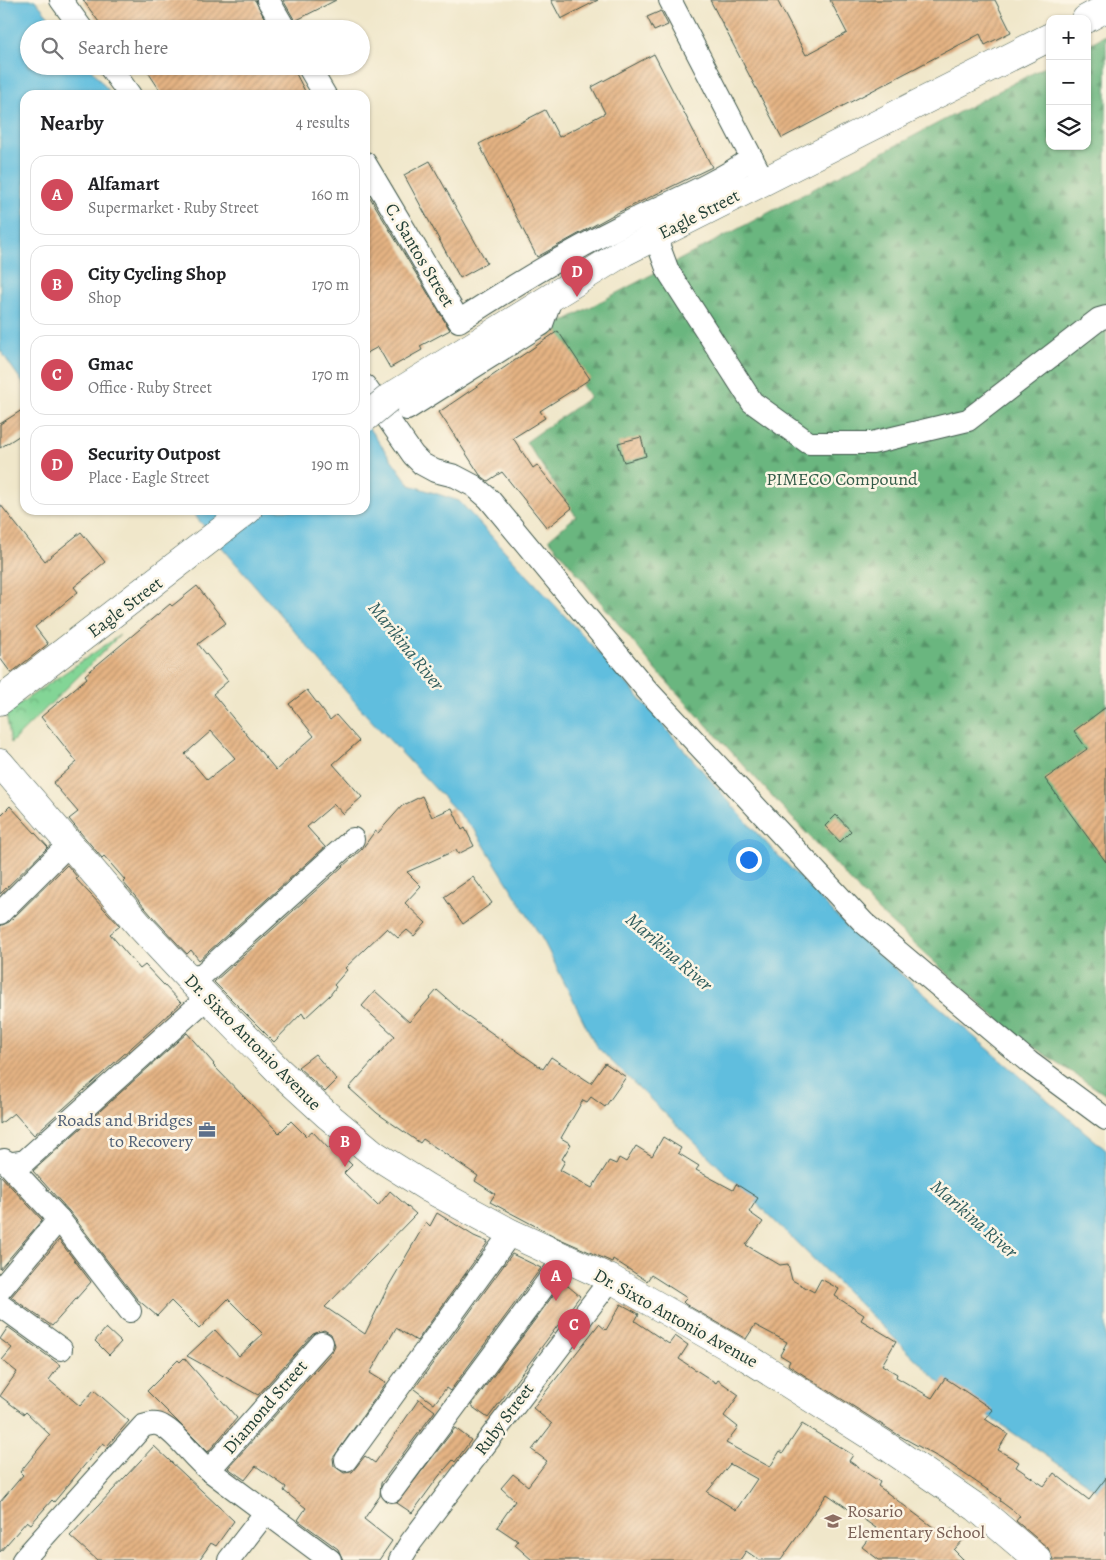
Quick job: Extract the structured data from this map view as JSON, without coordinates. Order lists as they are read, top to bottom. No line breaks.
{"streets":{"main road":["Eagle Street","Dr. Sixto Antonio Avenue"],"street":["C. Santos Street","Diamond Street","Ruby Street"]},"crossings":[["Eagle Street","C. Santos Street"],["Dr. Sixto Antonio Avenue","Ruby Street"]],"water":["Marikina River"],"parks":["PIMECO Compound"],"places":{"office":["Roads and Bridges to Recovery"],"school or university":["Rosario Elementary School"]},"page":{"map_buttons":["+","−"],"search":"Search here","heading":["Nearby","4 results"],"list":[{"mark":"A","name":"Alfamart","note":"Supermarket · Ruby Street","value":"160 m"},{"mark":"B","name":"City Cycling Shop","note":"Shop","value":"170 m"},{"mark":"C","name":"Gmac","note":"Office · Ruby Street","value":"170 m"},{"mark":"D","name":"Security Outpost","note":"Place · Eagle Street","value":"190 m"}],"pins":["D","B","A","C"]}}
